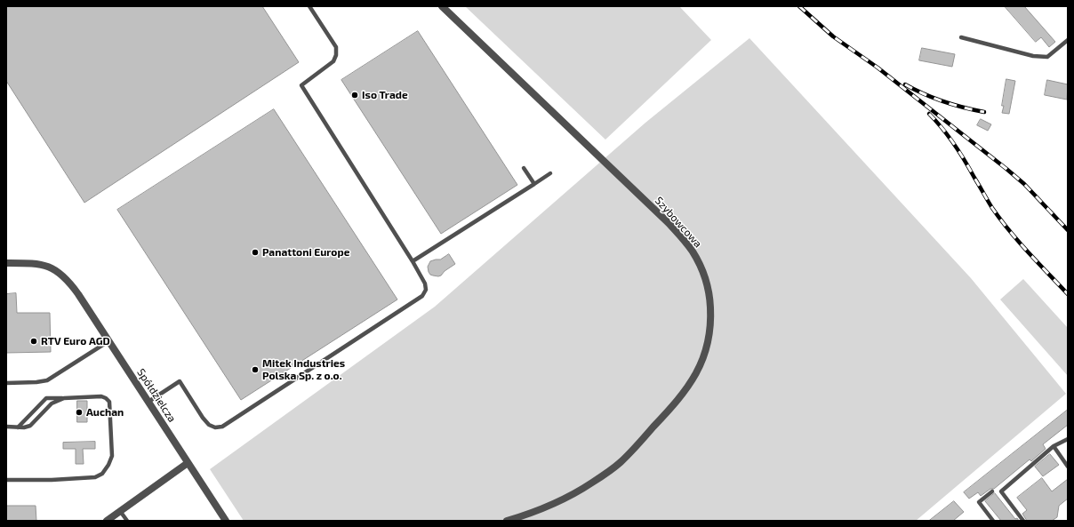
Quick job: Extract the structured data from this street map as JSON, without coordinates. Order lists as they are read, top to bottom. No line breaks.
{"streets":{"street":["Szybowcowa","Spółdzielcza"]},"places":["Iso Trade","Panattoni Europe","RTV Euro AGD","Mitek Industries Polska Sp. z o.o.","Auchan"]}
